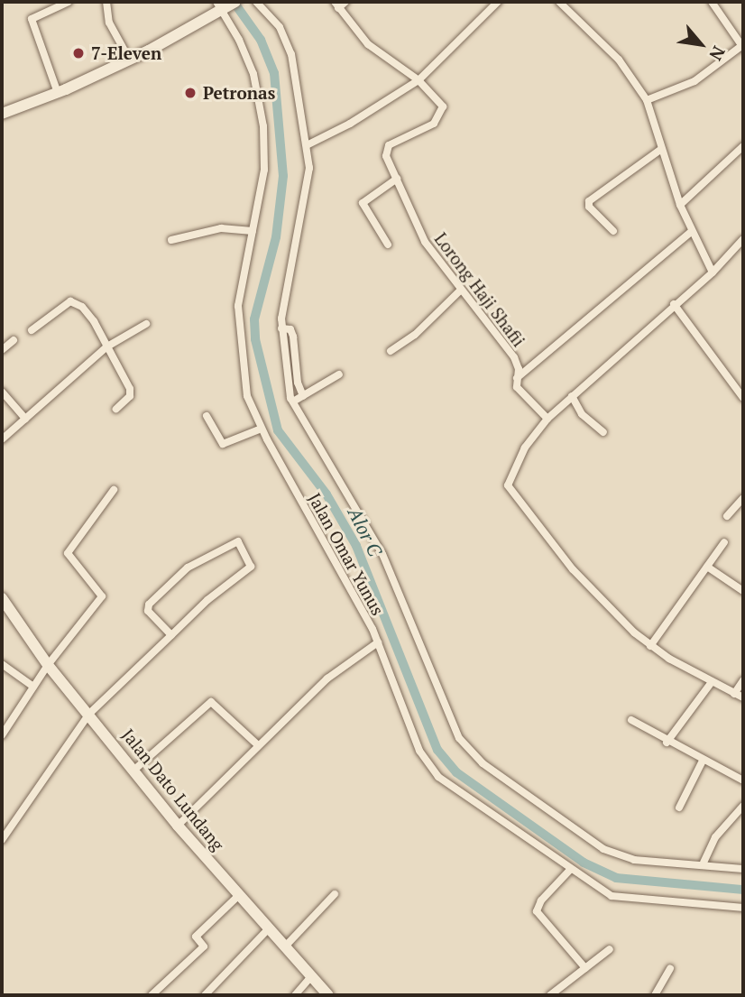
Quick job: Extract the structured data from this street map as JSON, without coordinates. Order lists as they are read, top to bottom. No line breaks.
{"streets":{"main road":["Jalan Dato Lundang"],"street":["Lorong Haji Shafii","Jalan Omar Yunus"]},"water":["Alor C"],"places":["7-Eleven","Petronas"],"north":"bottom right"}
